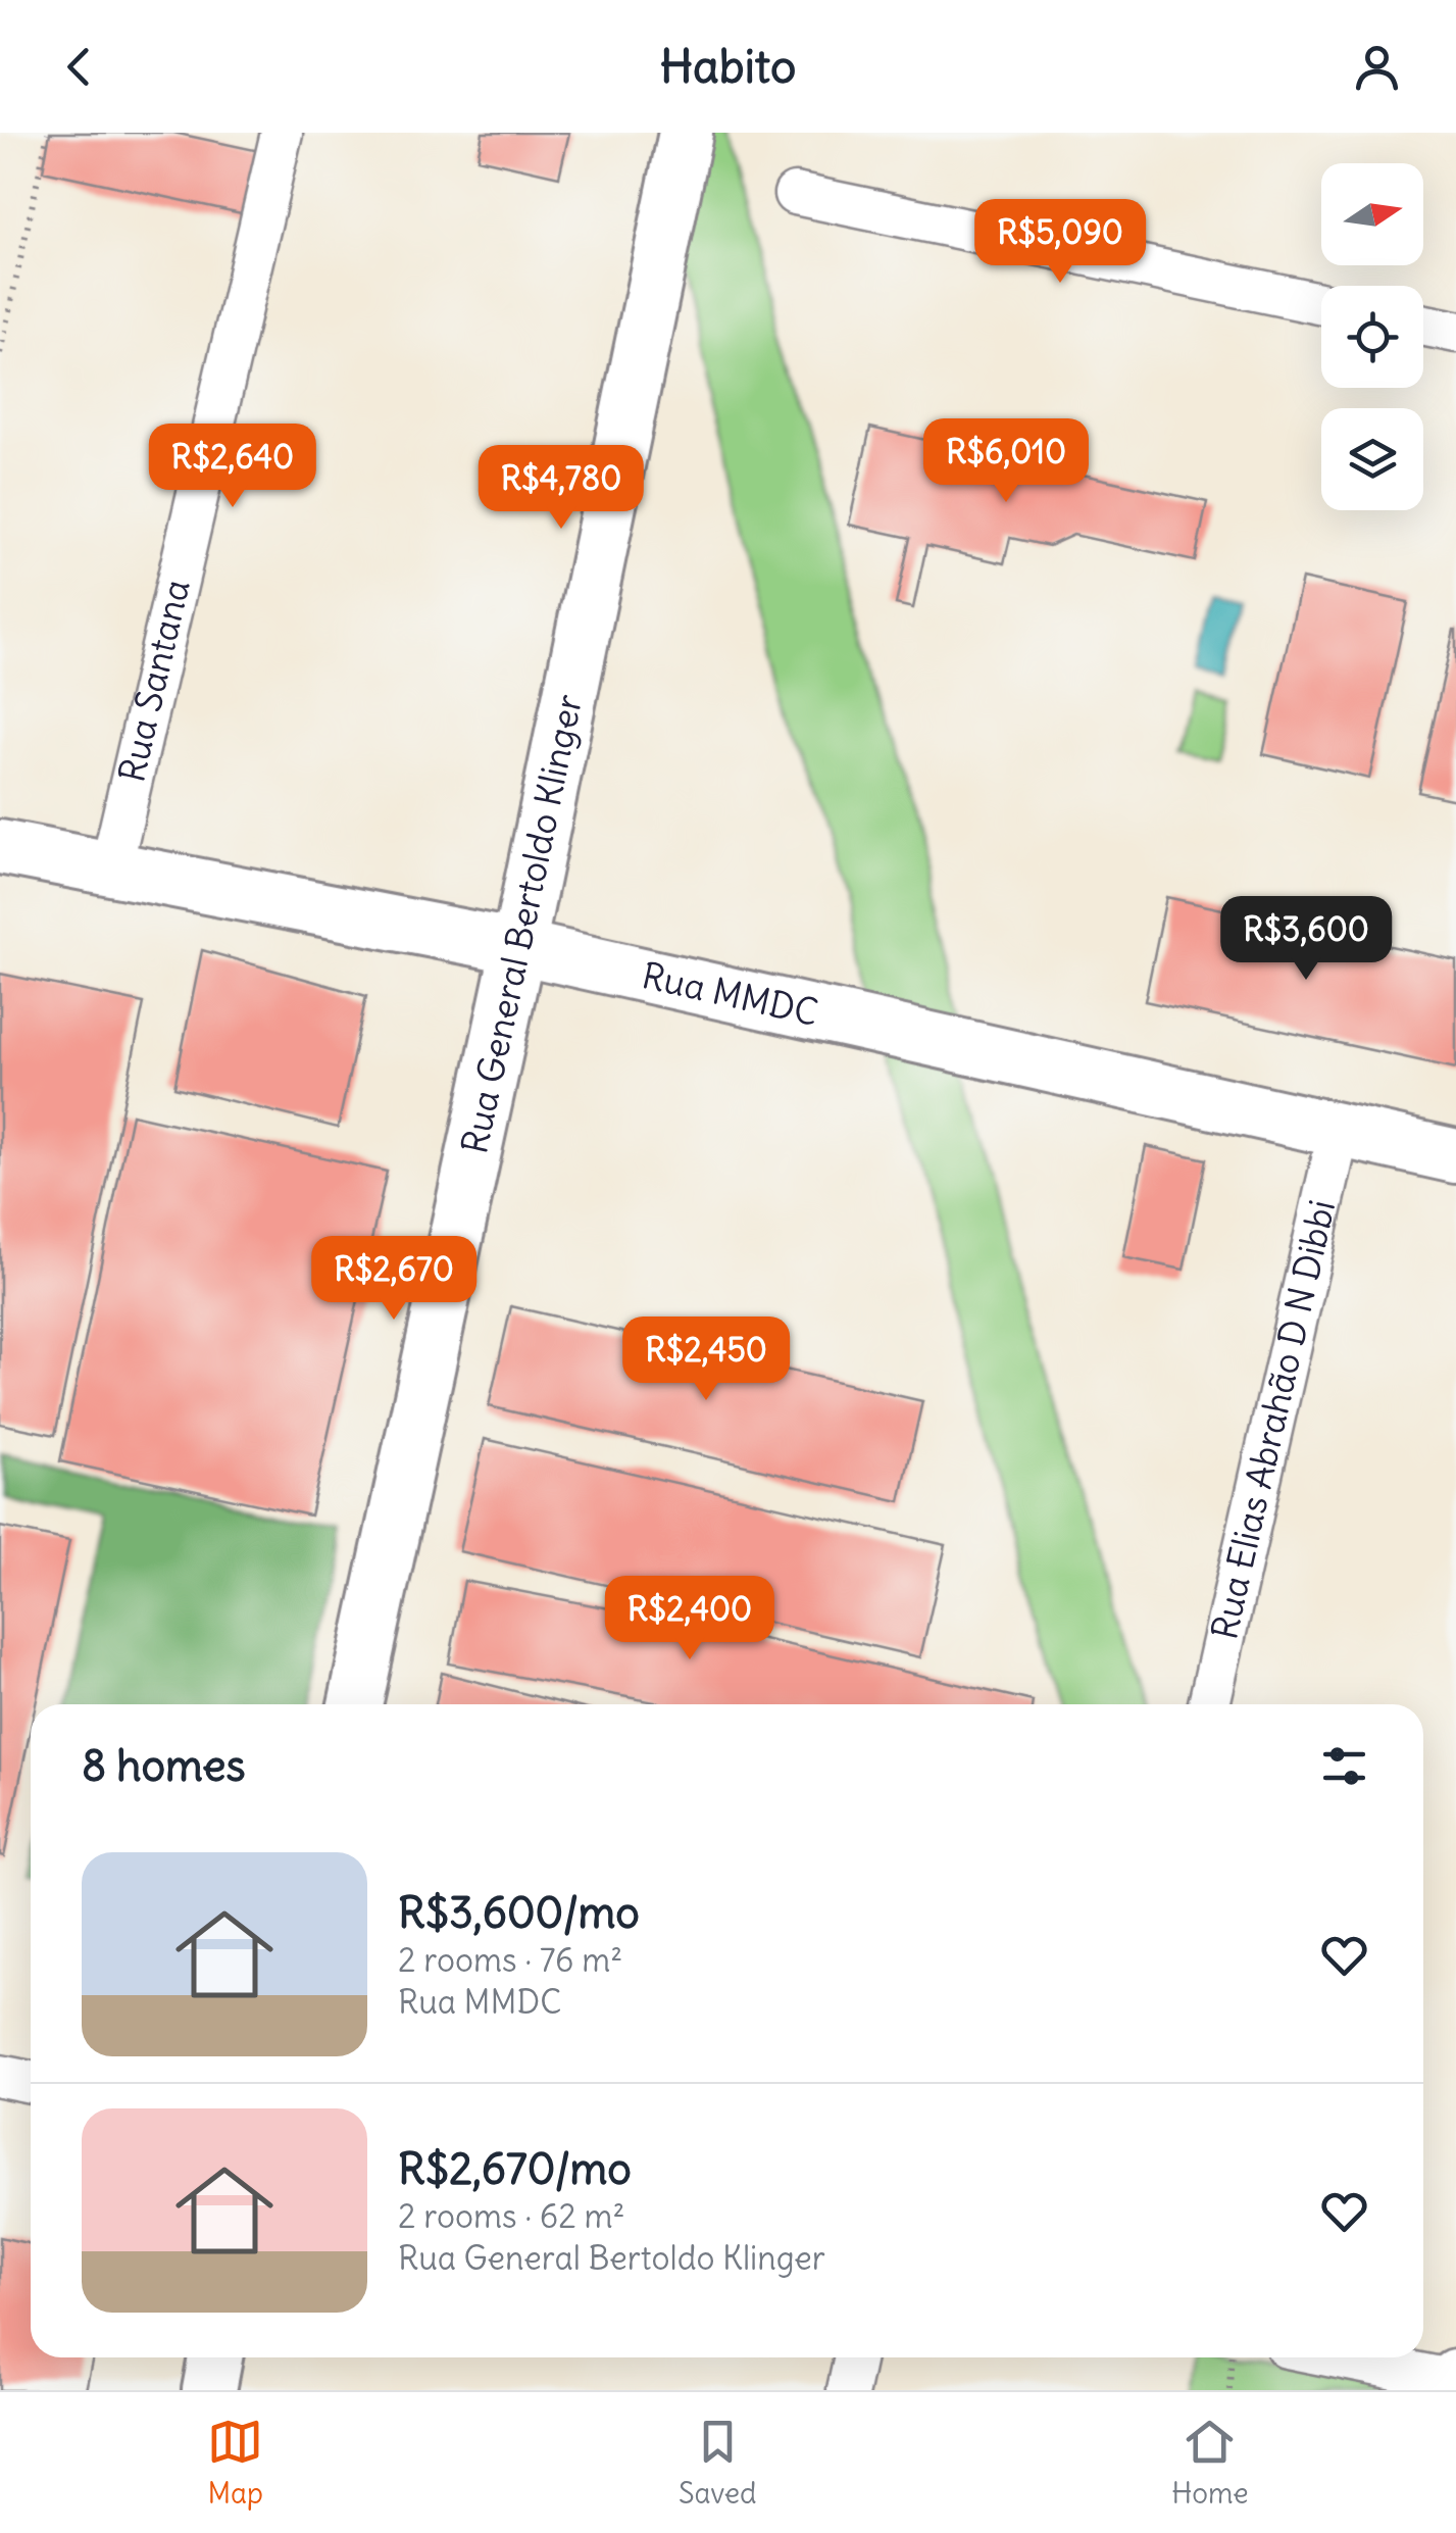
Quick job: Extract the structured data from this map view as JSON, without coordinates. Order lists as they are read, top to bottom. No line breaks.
{"streets":{"street":["Rua Santana","Rua General Bertoldo Klinger","Rua MMDC","Rua Elias Abrahão D N Dibbi"]},"crossings":[["Rua Santana","Rua MMDC"],["Rua General Bertoldo Klinger","Rua MMDC"],["Rua MMDC","Rua Elias Abrahão D N Dibbi"]],"north":"right","page":{"header":"Habito","price":["R$5,090","R$6,010","R$2,640","R$4,780","R$3,600","R$2,670","R$2,450","R$2,400"],"heading":"8 homes","list":[{"name":"R$3,600/mo","note":"2 rooms · 76 m² · Rua MMDC"},{"name":"R$2,670/mo","note":"2 rooms · 62 m² · Rua General Bertoldo Klinger"}],"tabs":["Map","Saved","Home"]}}
